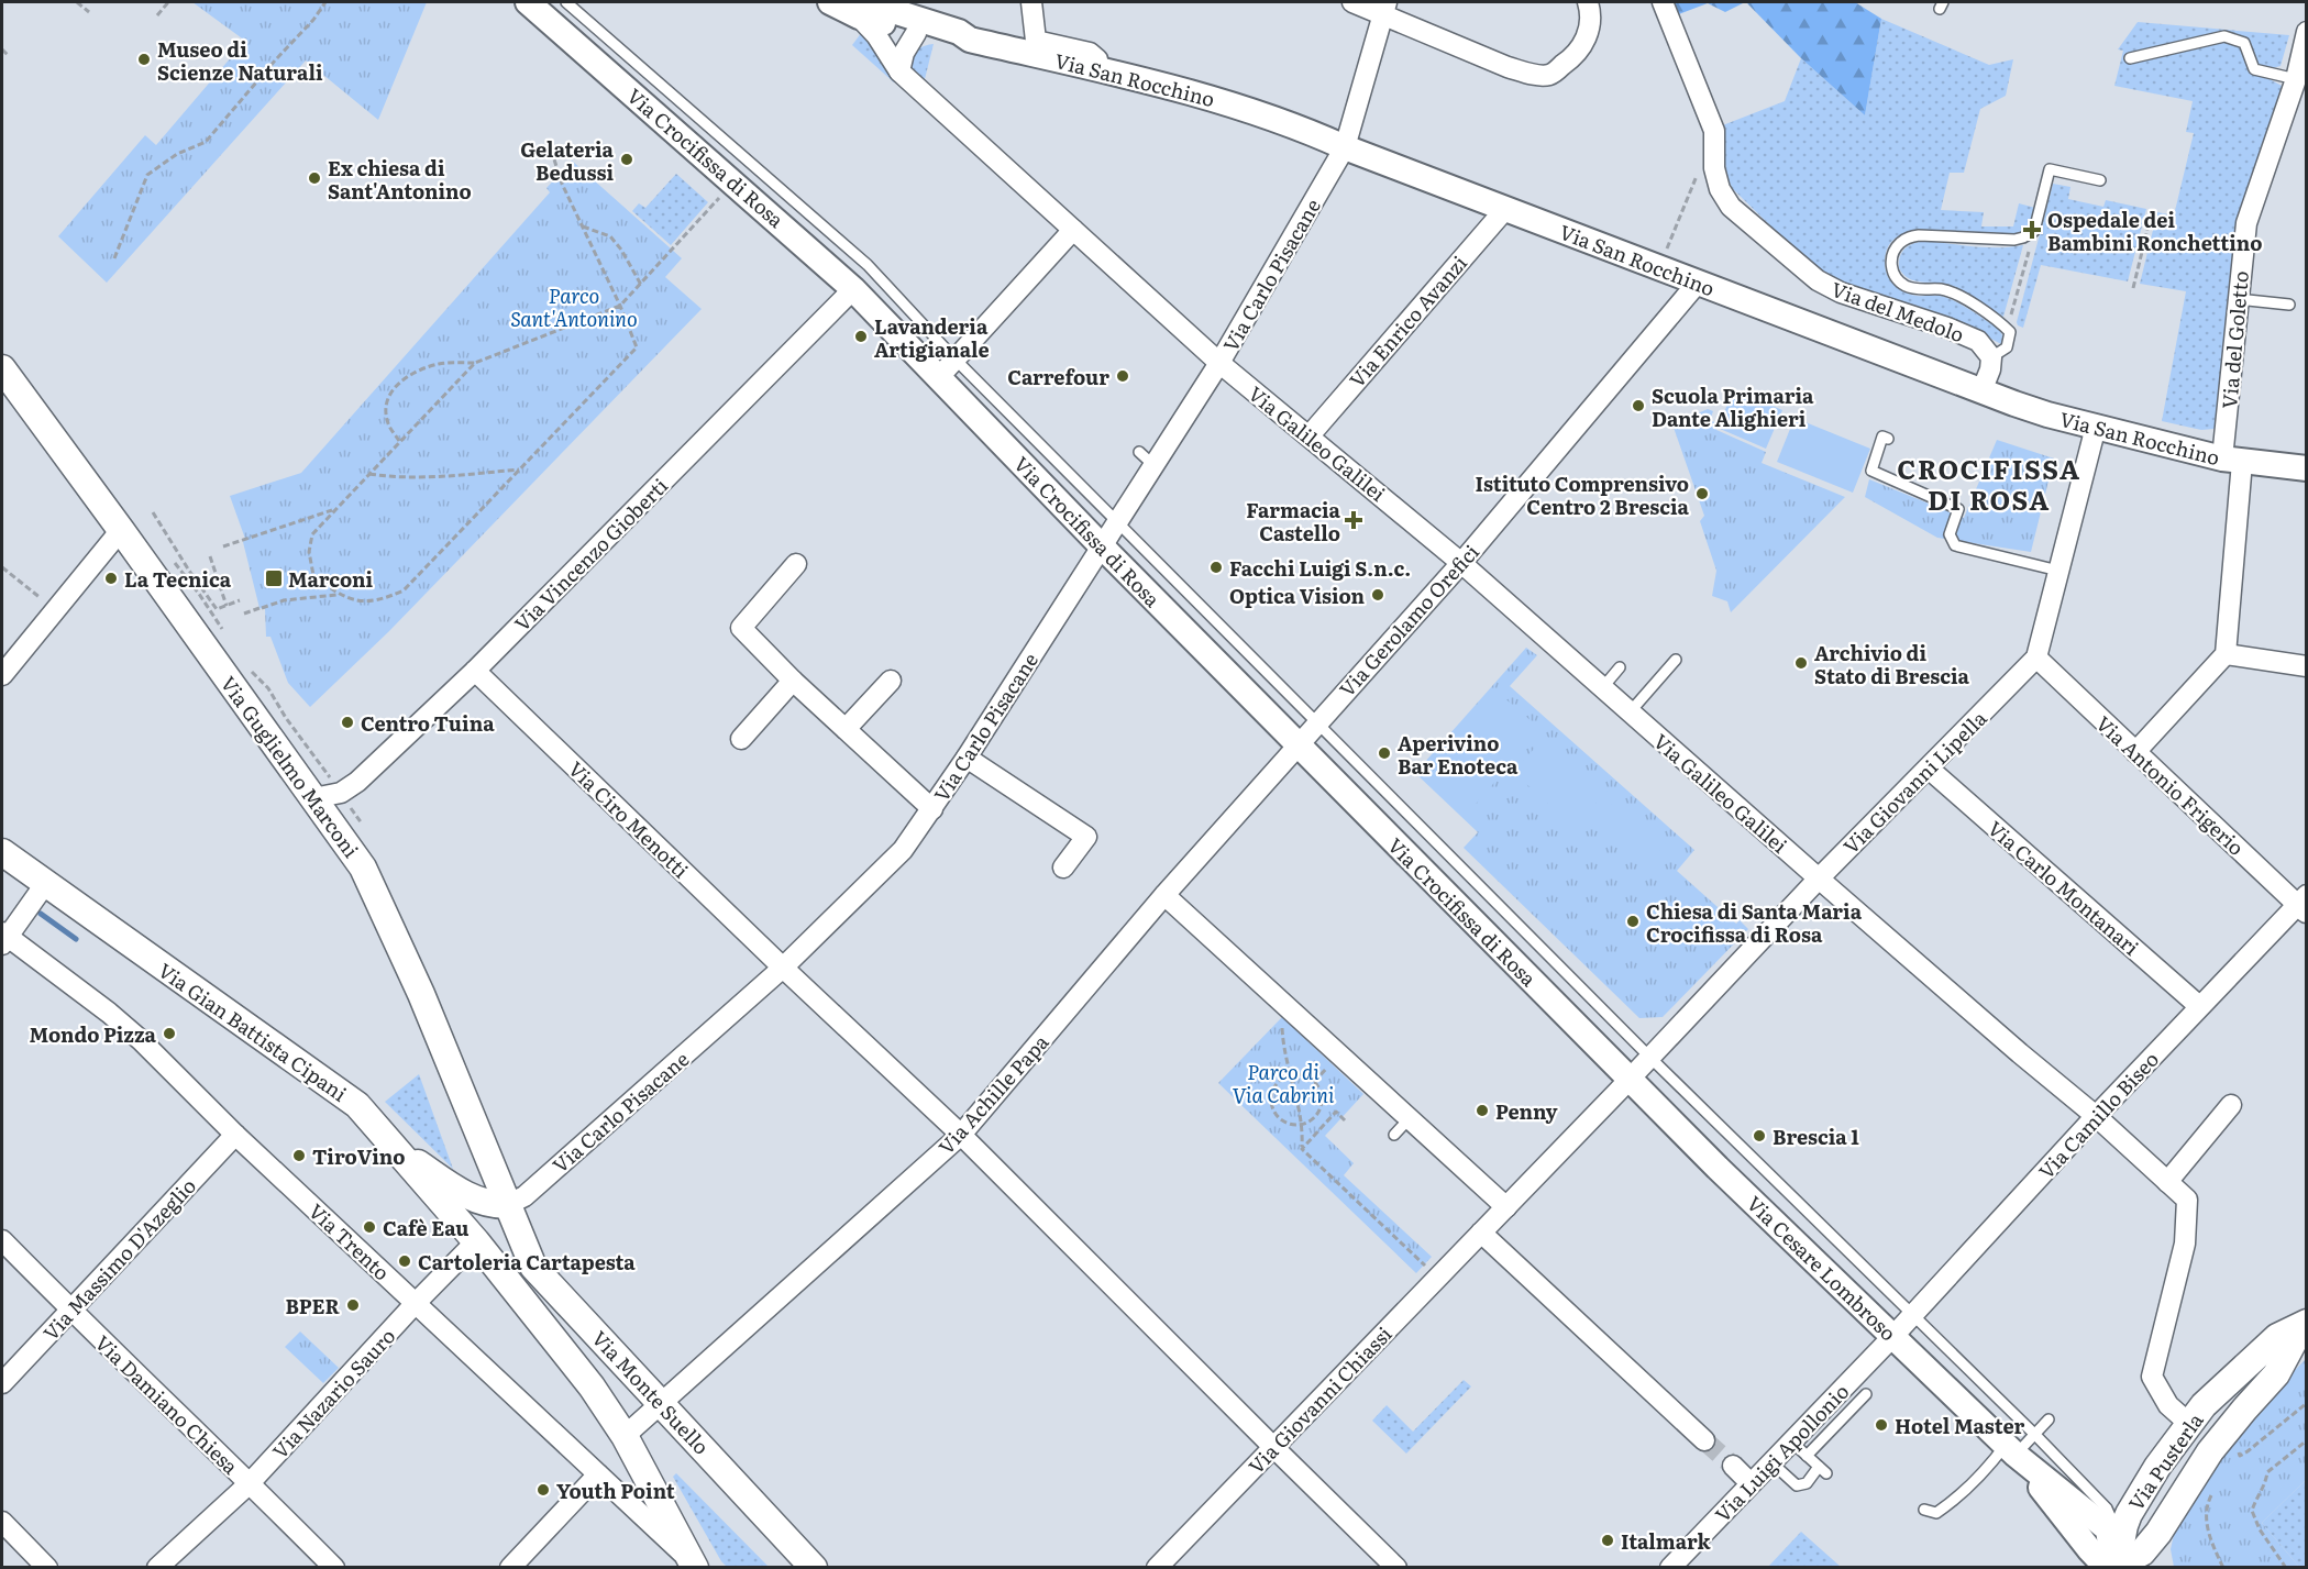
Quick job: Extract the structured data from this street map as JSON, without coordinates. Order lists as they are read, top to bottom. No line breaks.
{"streets":{"main road":["Via Guglielmo Marconi","Via Gian Battista Cipani","Via Trento","Via Monte Suello","Via Pusterla"],"street":["Via San Rocchino","Via Crocifissa di Rosa","Via Carlo Pisacane","Via del Medolo","Via Enrico Avanzi","Via del Goletto","Via Galileo Galilei","Via Vincenzo Gioberti","Via Gerolamo Orefici","Via Giovanni Lipella","Via Antonio Frigerio","Via Ciro Menotti","Via Carlo Montanari","Via Achille Papa","Via Camillo Biseo","Via Massimo D'Azeglio","Via Cesare Lombroso","Via Nazario Sauro","Via Giovanni Chiassi","Via Damiano Chiesa","Via Luigi Apollonio"]},"crossings":[["Via San Rocchino","Via Carlo Pisacane"],["Via San Rocchino","Via Enrico Avanzi"],["Via San Rocchino","Via del Goletto"],["Via San Rocchino","Via Galileo Galilei"],["Via San Rocchino","Via Gerolamo Orefici"],["Via San Rocchino","Via Giovanni Lipella"],["Via Crocifissa di Rosa","Via Carlo Pisacane"],["Via Crocifissa di Rosa","Via Vincenzo Gioberti"],["Via Crocifissa di Rosa","Via Gerolamo Orefici"],["Via Crocifissa di Rosa","Via Giovanni Lipella"],["Via Crocifissa di Rosa","Via Achille Papa"],["Via Crocifissa di Rosa","Via Cesare Lombroso"],["Via Crocifissa di Rosa","Via Giovanni Chiassi"],["Via Carlo Pisacane","Via Galileo Galilei"],["Via Carlo Pisacane","Via Guglielmo Marconi"],["Via Carlo Pisacane","Via Ciro Menotti"],["Via Carlo Pisacane","Via Monte Suello"],["Via Enrico Avanzi","Via Galileo Galilei"],["Via Galileo Galilei","Via Gerolamo Orefici"],["Via Galileo Galilei","Via Giovanni Lipella"],["Via Galileo Galilei","Via Camillo Biseo"],["Via Galileo Galilei","Via Pusterla"],["Via Vincenzo Gioberti","Via Guglielmo Marconi"],["Via Vincenzo Gioberti","Via Ciro Menotti"],["Via Gerolamo Orefici","Via Achille Papa"],["Via Guglielmo Marconi","Via Monte Suello"],["Via Giovanni Lipella","Via Antonio Frigerio"],["Via Giovanni Lipella","Via Carlo Montanari"],["Via Giovanni Lipella","Via Cesare Lombroso"],["Via Giovanni Lipella","Via Giovanni Chiassi"],["Via Antonio Frigerio","Via Camillo Biseo"],["Via Ciro Menotti","Via Achille Papa"],["Via Ciro Menotti","Via Giovanni Chiassi"],["Via Carlo Montanari","Via Camillo Biseo"],["Via Gian Battista Cipani","Via Monte Suello"],["Via Gian Battista Cipani","Via Nazario Sauro"],["Via Achille Papa","Via Monte Suello"],["Via Camillo Biseo","Via Cesare Lombroso"],["Via Camillo Biseo","Via Luigi Apollonio"],["Via Trento","Via Massimo D'Azeglio"],["Via Trento","Via Monte Suello"],["Via Trento","Via Nazario Sauro"],["Via Massimo D'Azeglio","Via Damiano Chiesa"],["Via Cesare Lombroso","Via Giovanni Chiassi"],["Via Cesare Lombroso","Via Luigi Apollonio"],["Via Cesare Lombroso","Via Pusterla"],["Via Monte Suello","Via Nazario Sauro"],["Via Nazario Sauro","Via Damiano Chiesa"]],"districts":["CROCIFISSA DI ROSA"],"parks":["Parco Sant'Antonino","Parco di Via Cabrini"],"places":{"other":["Museo di Scienze Naturali","Gelateria Bedussi","Ex chiesa di Sant'Antonino","Lavanderia Artigianale","Carrefour","Scuola Primaria Dante Alighieri","Istituto Comprensivo Centro 2 Brescia","Facchi Luigi S.n.c.","La Tecnica","Optica Vision","Archivio di Stato di Brescia","Centro Tuina","Aperivino Bar Enoteca","Chiesa di Santa Maria Crocifissa di Rosa","Mondo Pizza","Penny","Brescia 1","TiroVino","Cafè Eau","Cartoleria Cartapesta","BPER","Hotel Master","Youth Point","Italmark"],"health":["Ospedale dei Bambini Ronchettino","Farmacia Castello"],"transit":["Marconi"]}}
